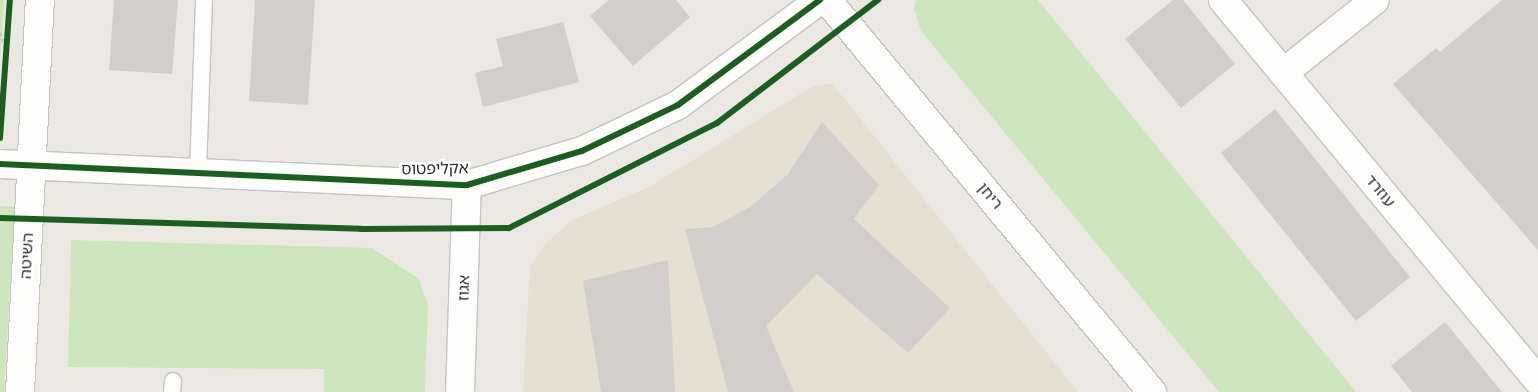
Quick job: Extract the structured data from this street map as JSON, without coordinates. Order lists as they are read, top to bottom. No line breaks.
{"streets":{"street":["אקליפטוס","עוזרד","ריחן","השיטה","אגוז"]},"crossings":[["אקליפטוס","השיטה"],["אקליפטוס","אגוז"]]}
